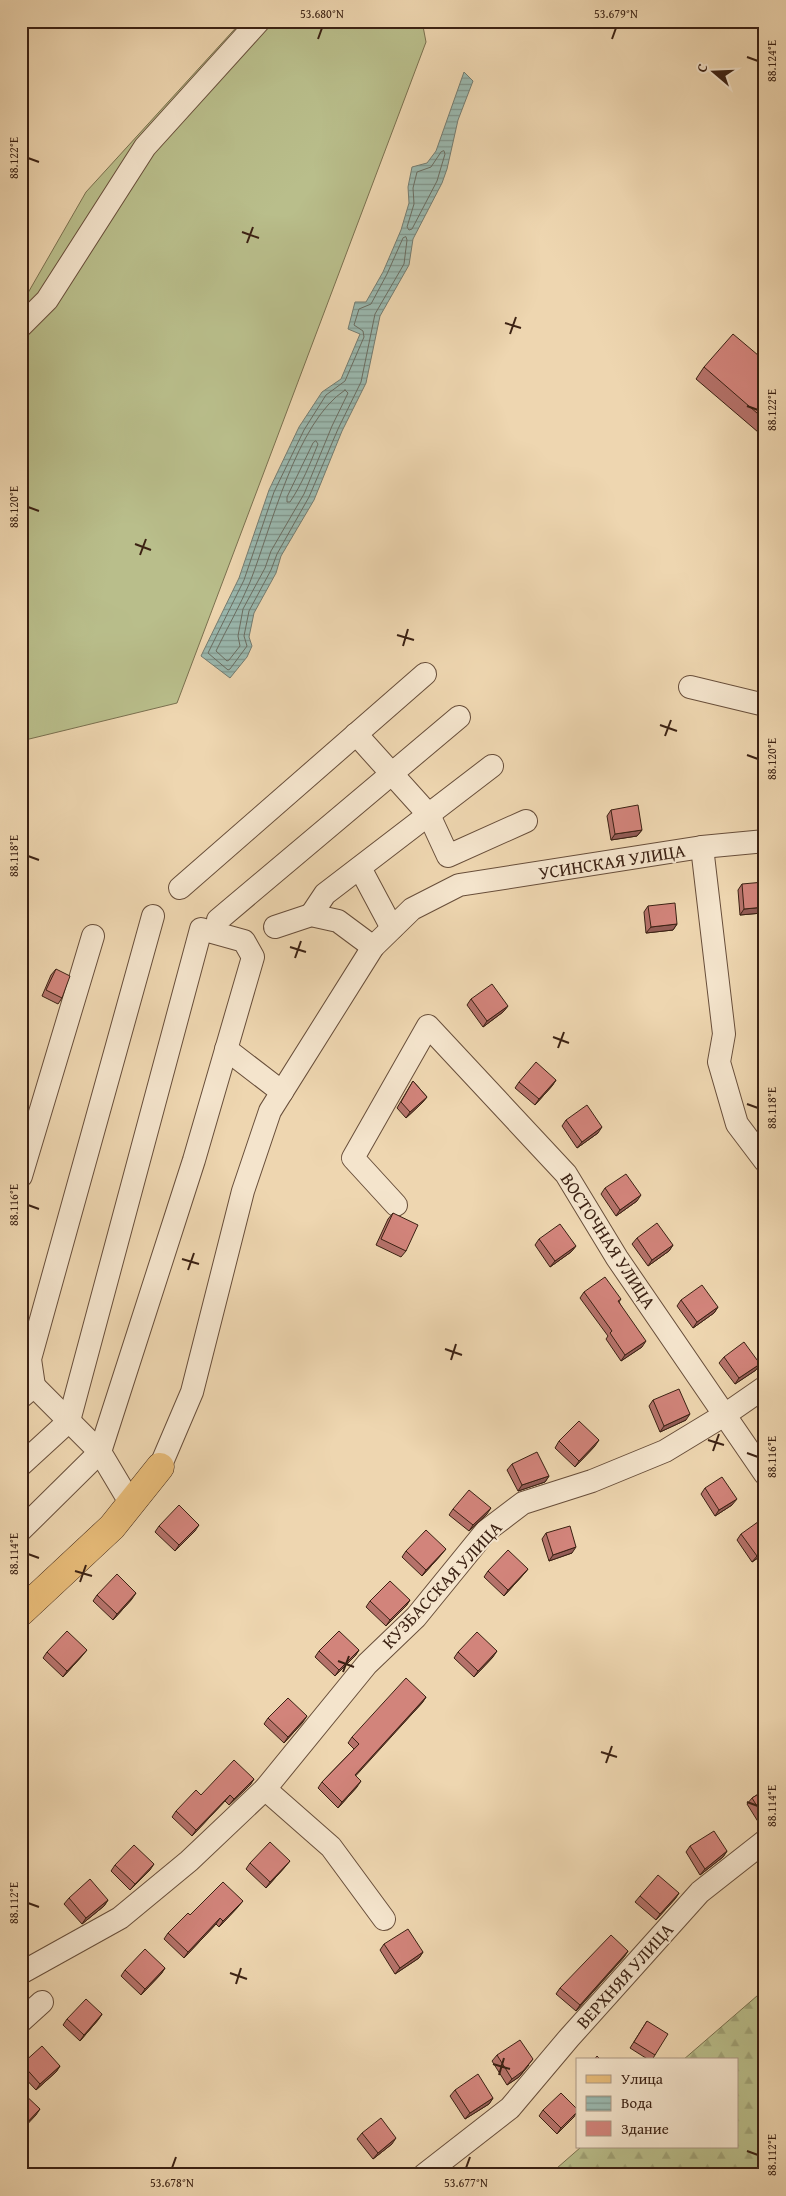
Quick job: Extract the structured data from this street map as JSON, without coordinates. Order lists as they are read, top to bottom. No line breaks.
{"streets":{"street":["УСИНСКАЯ УЛИЦА","ВОСТОЧНАЯ УЛИЦА","КУЗБАССКАЯ УЛИЦА","ВЕРХНЯЯ УЛИЦА"]},"crossings":[["ВОСТОЧНАЯ УЛИЦА","КУЗБАССКАЯ УЛИЦА"]],"legend":["Улица","Вода","Здание"],"north":"left","coordinates":["53.680°N","53.679°N","88.124°E","88.122°E","88.120°E","88.118°E","88.116°E","88.114°E","88.112°E","53.678°N","53.677°N"]}
